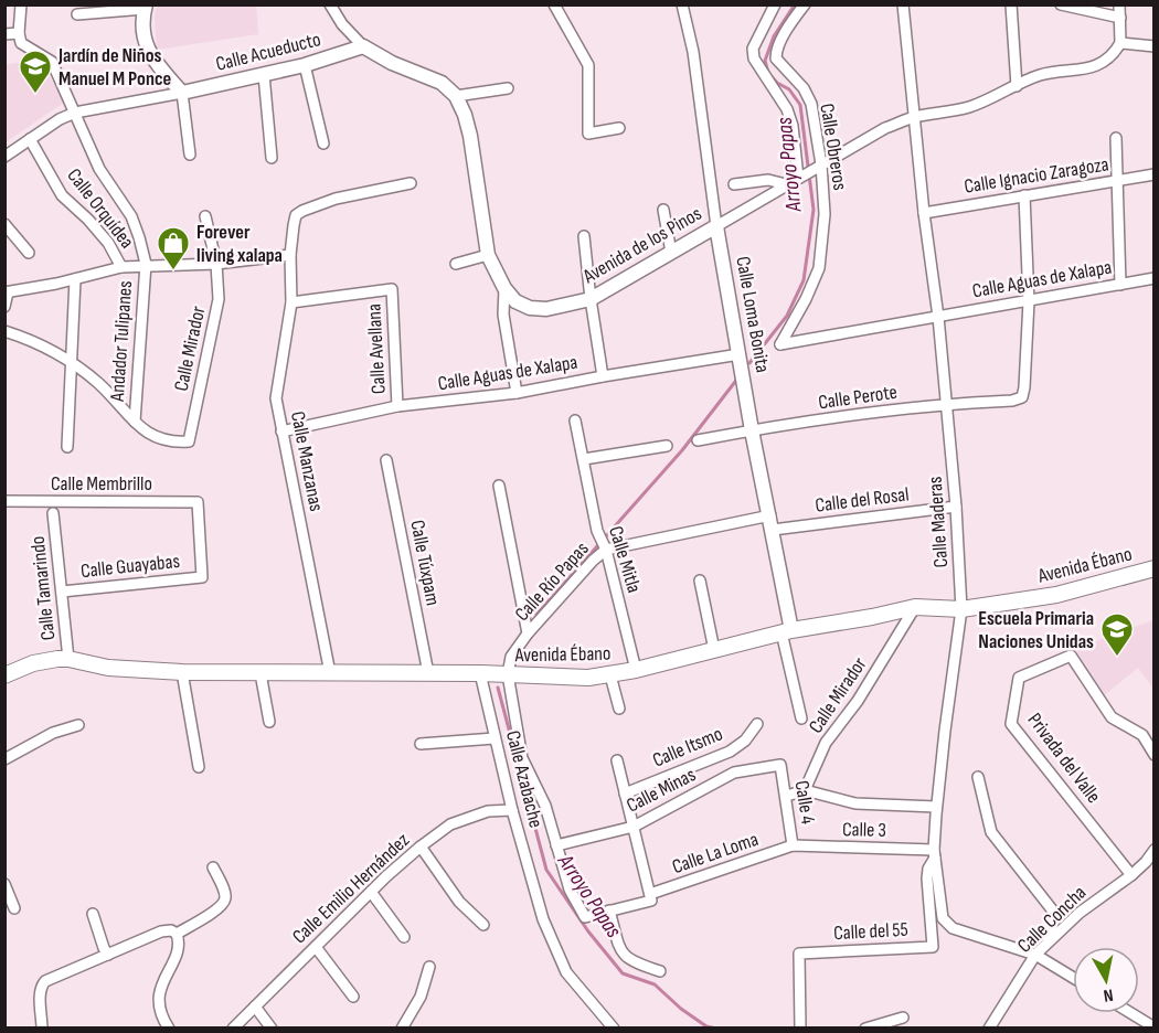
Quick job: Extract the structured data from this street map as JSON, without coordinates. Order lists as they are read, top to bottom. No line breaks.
{"streets":{"main road":["Avenida Ébano"],"street":["Calle Acueducto","Calle Obreros","Calle Ignacio Zaragoza","Calle Orquídea","Avenida de los Pinos","Calle Aguas de Xalapa","Calle Loma Bonita","Andador Tulipanes","Calle Mirador","Calle Avellana","Calle Perote","Calle Manzanas","Calle Membrillo","Calle del Rosal","Calle Maderas","Calle Mitla","Calle Túxpam","Calle Guayabas","Calle Río Papas","Calle Tamarindo","Calle Itsmo","Privada del Valle","Calle Azabache","Calle Minas","Calle 4","Calle 3","Calle La Loma","Calle Emilio Hernández","Calle Concha","Calle del 55"]},"crossings":[["Calle Acueducto","Calle Orquídea"],["Calle Acueducto","Andador Tulipanes"],["Calle Obreros","Avenida de los Pinos"],["Calle Obreros","Calle Aguas de Xalapa"],["Calle Ignacio Zaragoza","Calle Maderas"],["Avenida de los Pinos","Calle Loma Bonita"],["Avenida de los Pinos","Calle Maderas"],["Calle Aguas de Xalapa","Calle Loma Bonita"],["Calle Aguas de Xalapa","Calle Avellana"],["Calle Aguas de Xalapa","Calle Perote"],["Calle Aguas de Xalapa","Calle Manzanas"],["Calle Aguas de Xalapa","Calle Maderas"],["Calle Loma Bonita","Calle Perote"],["Calle Loma Bonita","Calle del Rosal"],["Calle Loma Bonita","Avenida Ébano"],["Andador Tulipanes","Calle Mirador"],["Calle Mirador","Avenida Ébano"],["Calle Avellana","Calle Manzanas"],["Calle Perote","Calle Maderas"],["Calle Manzanas","Avenida Ébano"],["Calle Membrillo","Calle Guayabas"],["Calle del Rosal","Calle Maderas"],["Calle del Rosal","Calle Mitla"],["Calle del Rosal","Calle Río Papas"],["Calle Maderas","Avenida Ébano"],["Calle Maderas","Calle 3"],["Calle Maderas","Calle Concha"],["Calle Maderas","Calle del 55"],["Calle Mitla","Avenida Ébano"],["Calle Mitla","Calle Río Papas"],["Calle Túxpam","Avenida Ébano"],["Avenida Ébano","Calle Río Papas"],["Avenida Ébano","Calle Tamarindo"],["Avenida Ébano","Calle Azabache"],["Calle Guayabas","Calle Tamarindo"],["Privada del Valle","Calle Concha"],["Calle Azabache","Calle Emilio Hernández"],["Calle Minas","Calle 4"],["Calle Minas","Calle La Loma"],["Calle 4","Calle 3"],["Calle 4","Calle La Loma"],["Calle 3","Calle La Loma"],["Calle 3","Calle del 55"]],"water":["Arroyo Papas"],"places":{"school or university":["Jardín de Niños Manuel M Ponce","Escuela Primaria Naciones Unidas"],"shop":["Forever living xalapa"]},"north":"bottom"}
